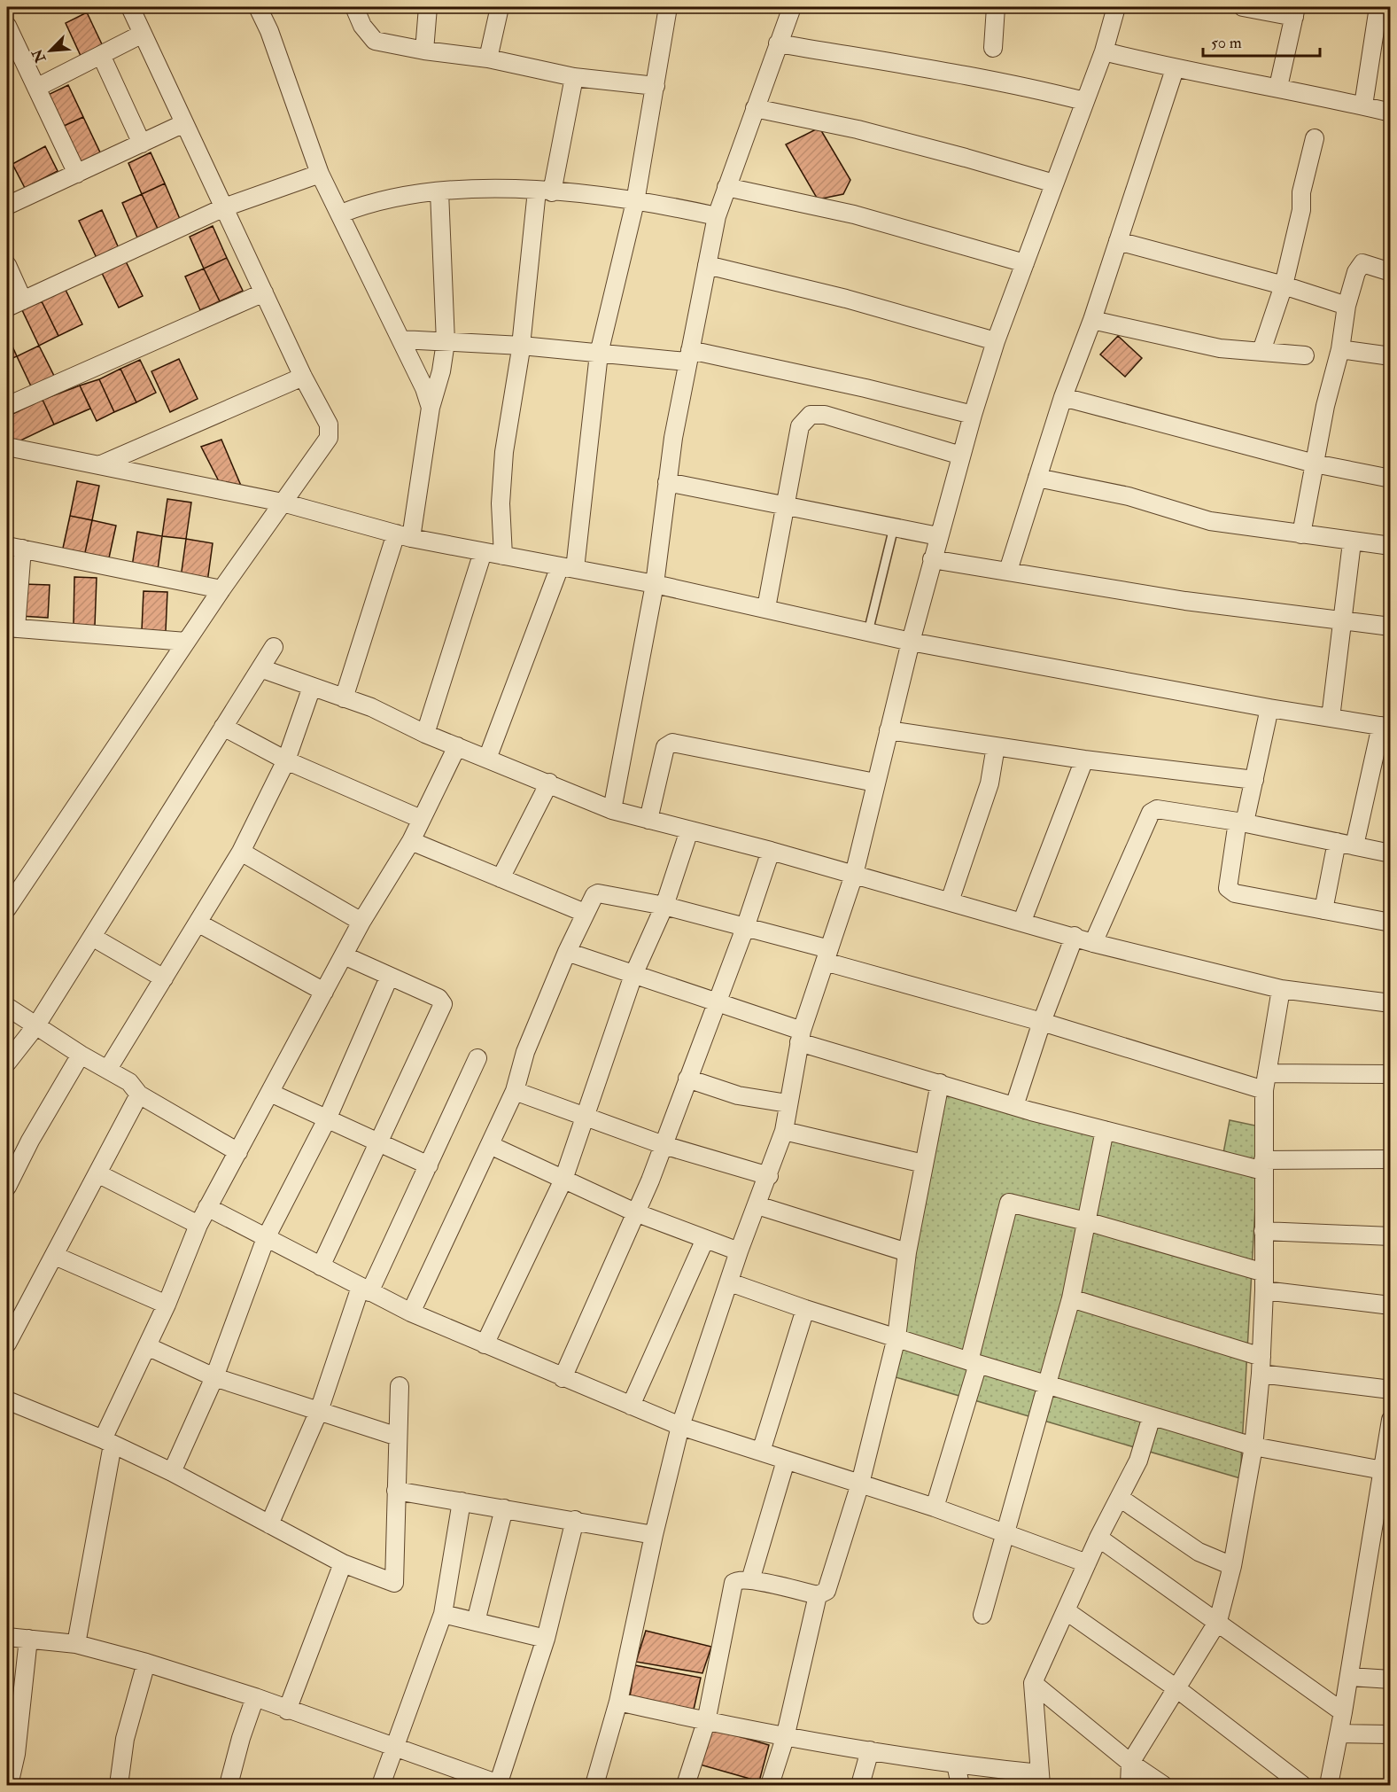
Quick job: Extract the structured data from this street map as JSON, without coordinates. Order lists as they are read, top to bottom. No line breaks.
{"scale_bar":"50 m","north":"bottom left"}
